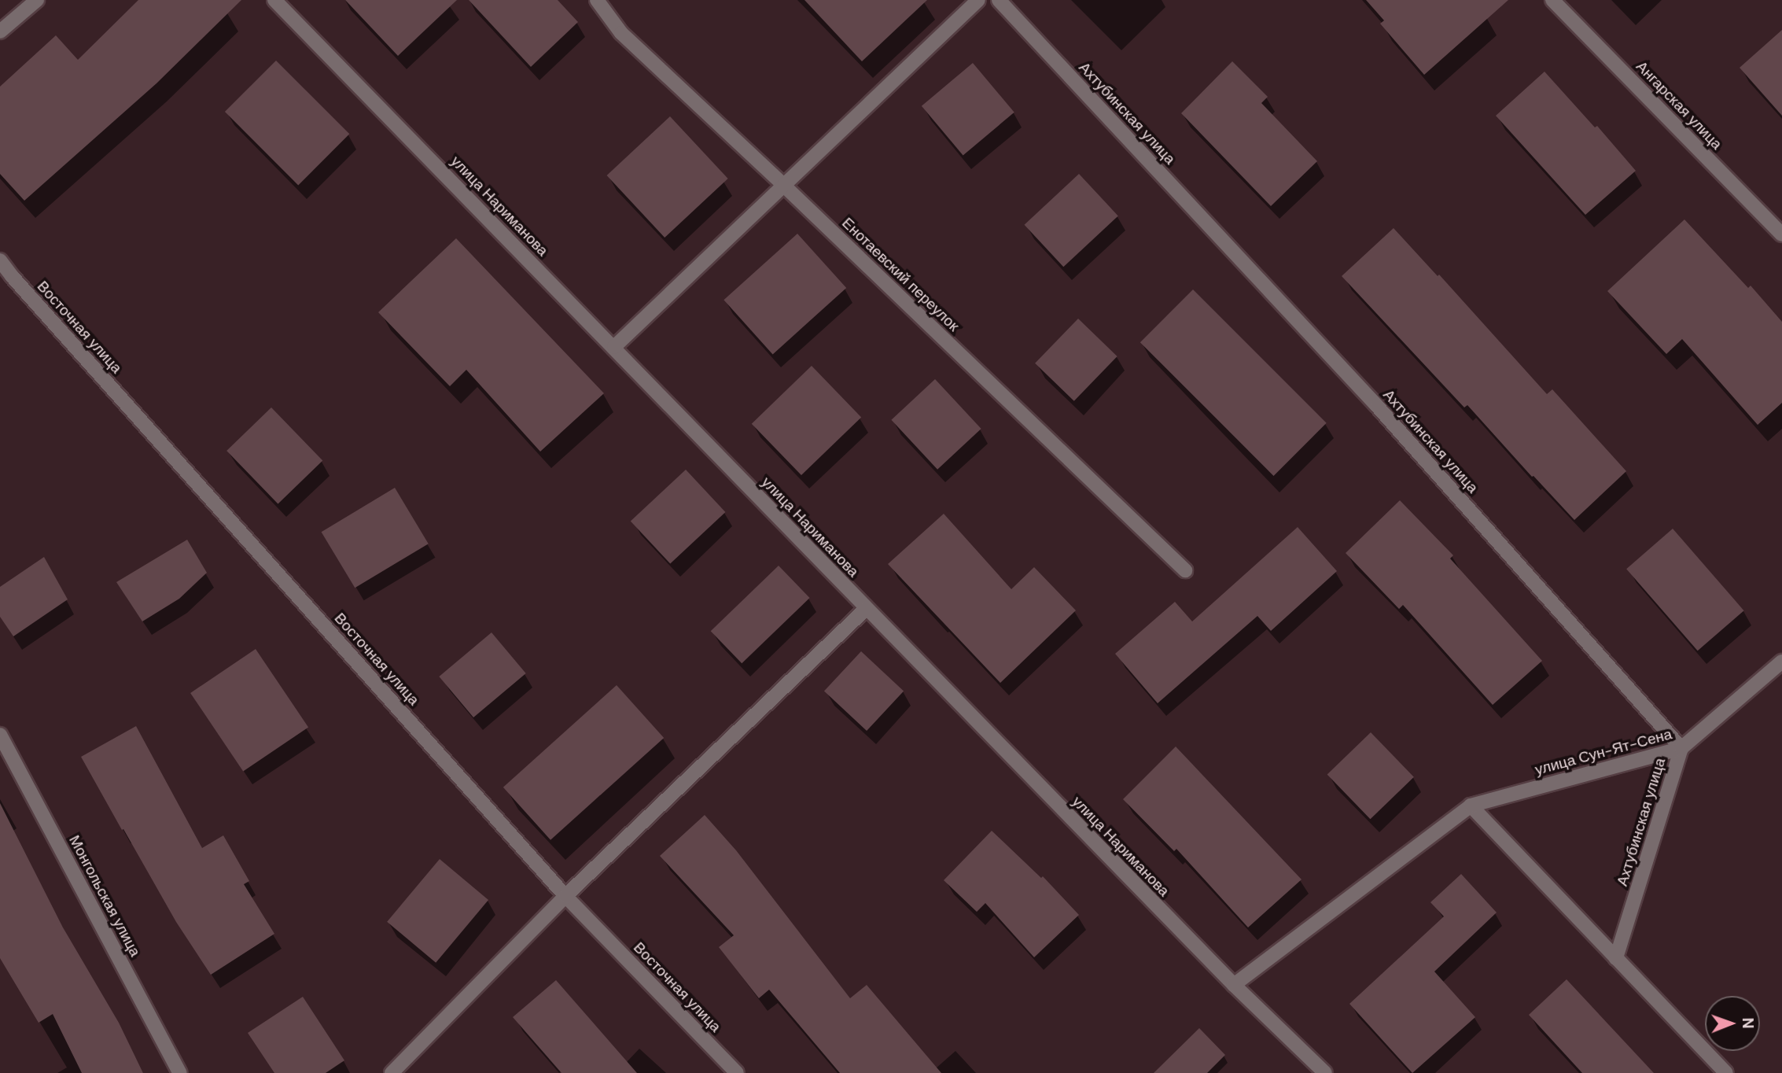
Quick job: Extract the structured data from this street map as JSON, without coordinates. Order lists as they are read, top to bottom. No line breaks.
{"streets":{"street":["Ангарская улица","Ахтубинская улица","улица Нариманова","Енотаевский переулок","Восточная улица","улица Сун-Ят-Сена","Монгольская улица"]},"crossings":[["Ахтубинская улица","улица Сун-Ят-Сена"]],"north":"right"}
